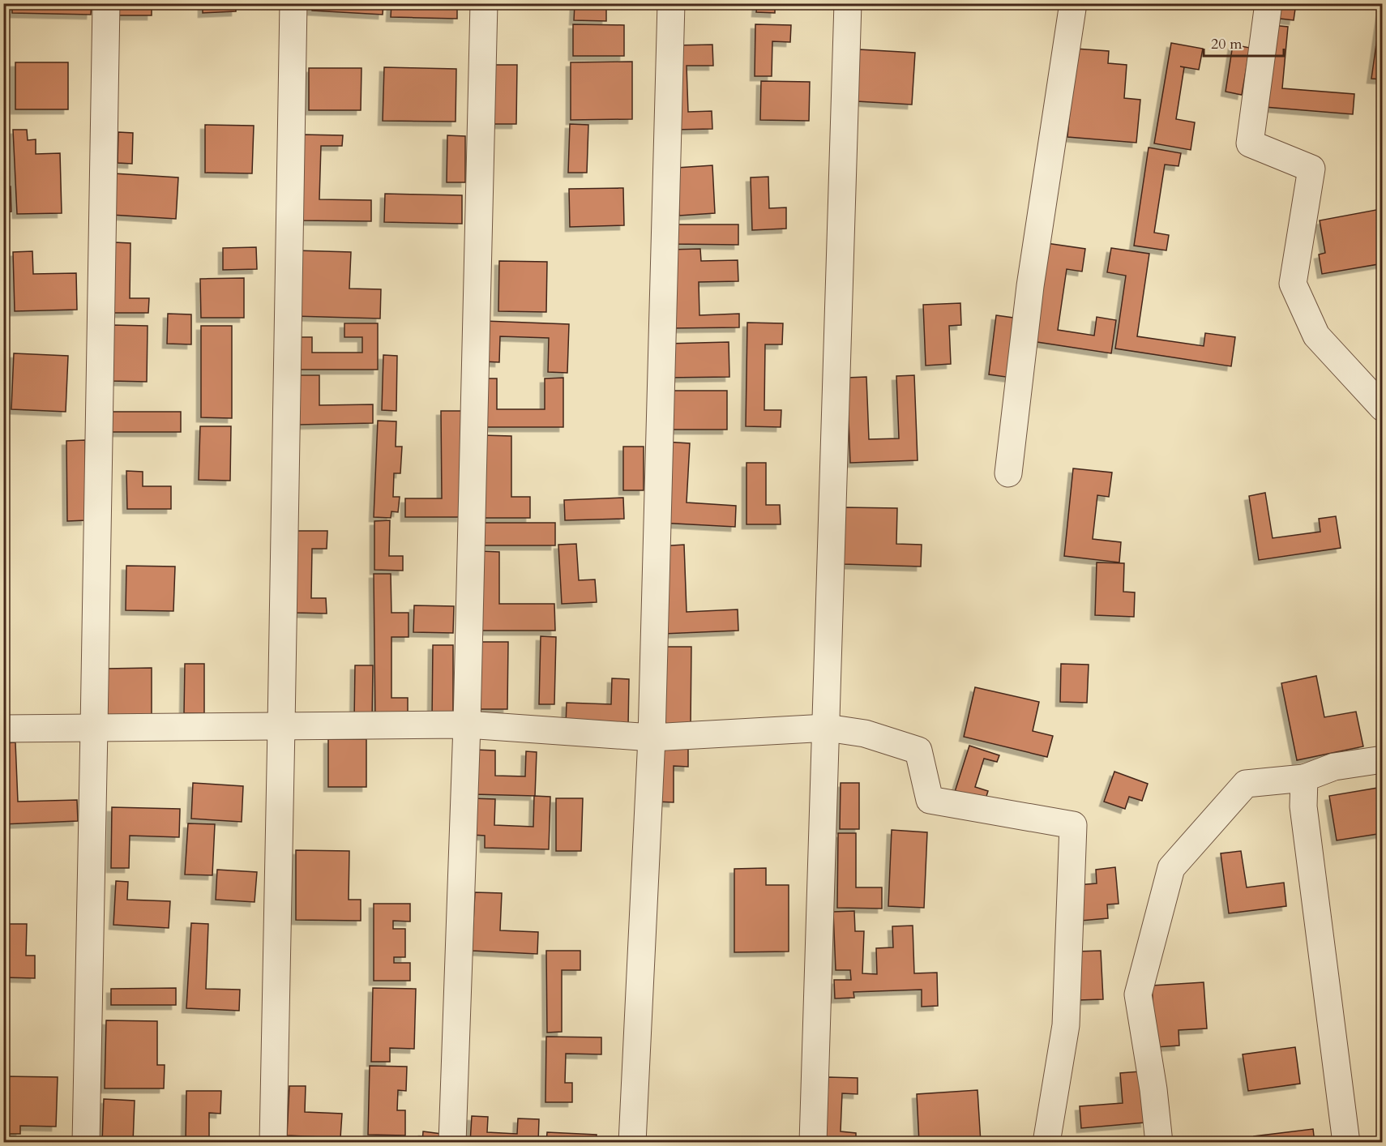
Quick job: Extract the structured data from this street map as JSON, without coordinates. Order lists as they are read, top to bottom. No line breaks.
{"scale_bar":"20 m"}
